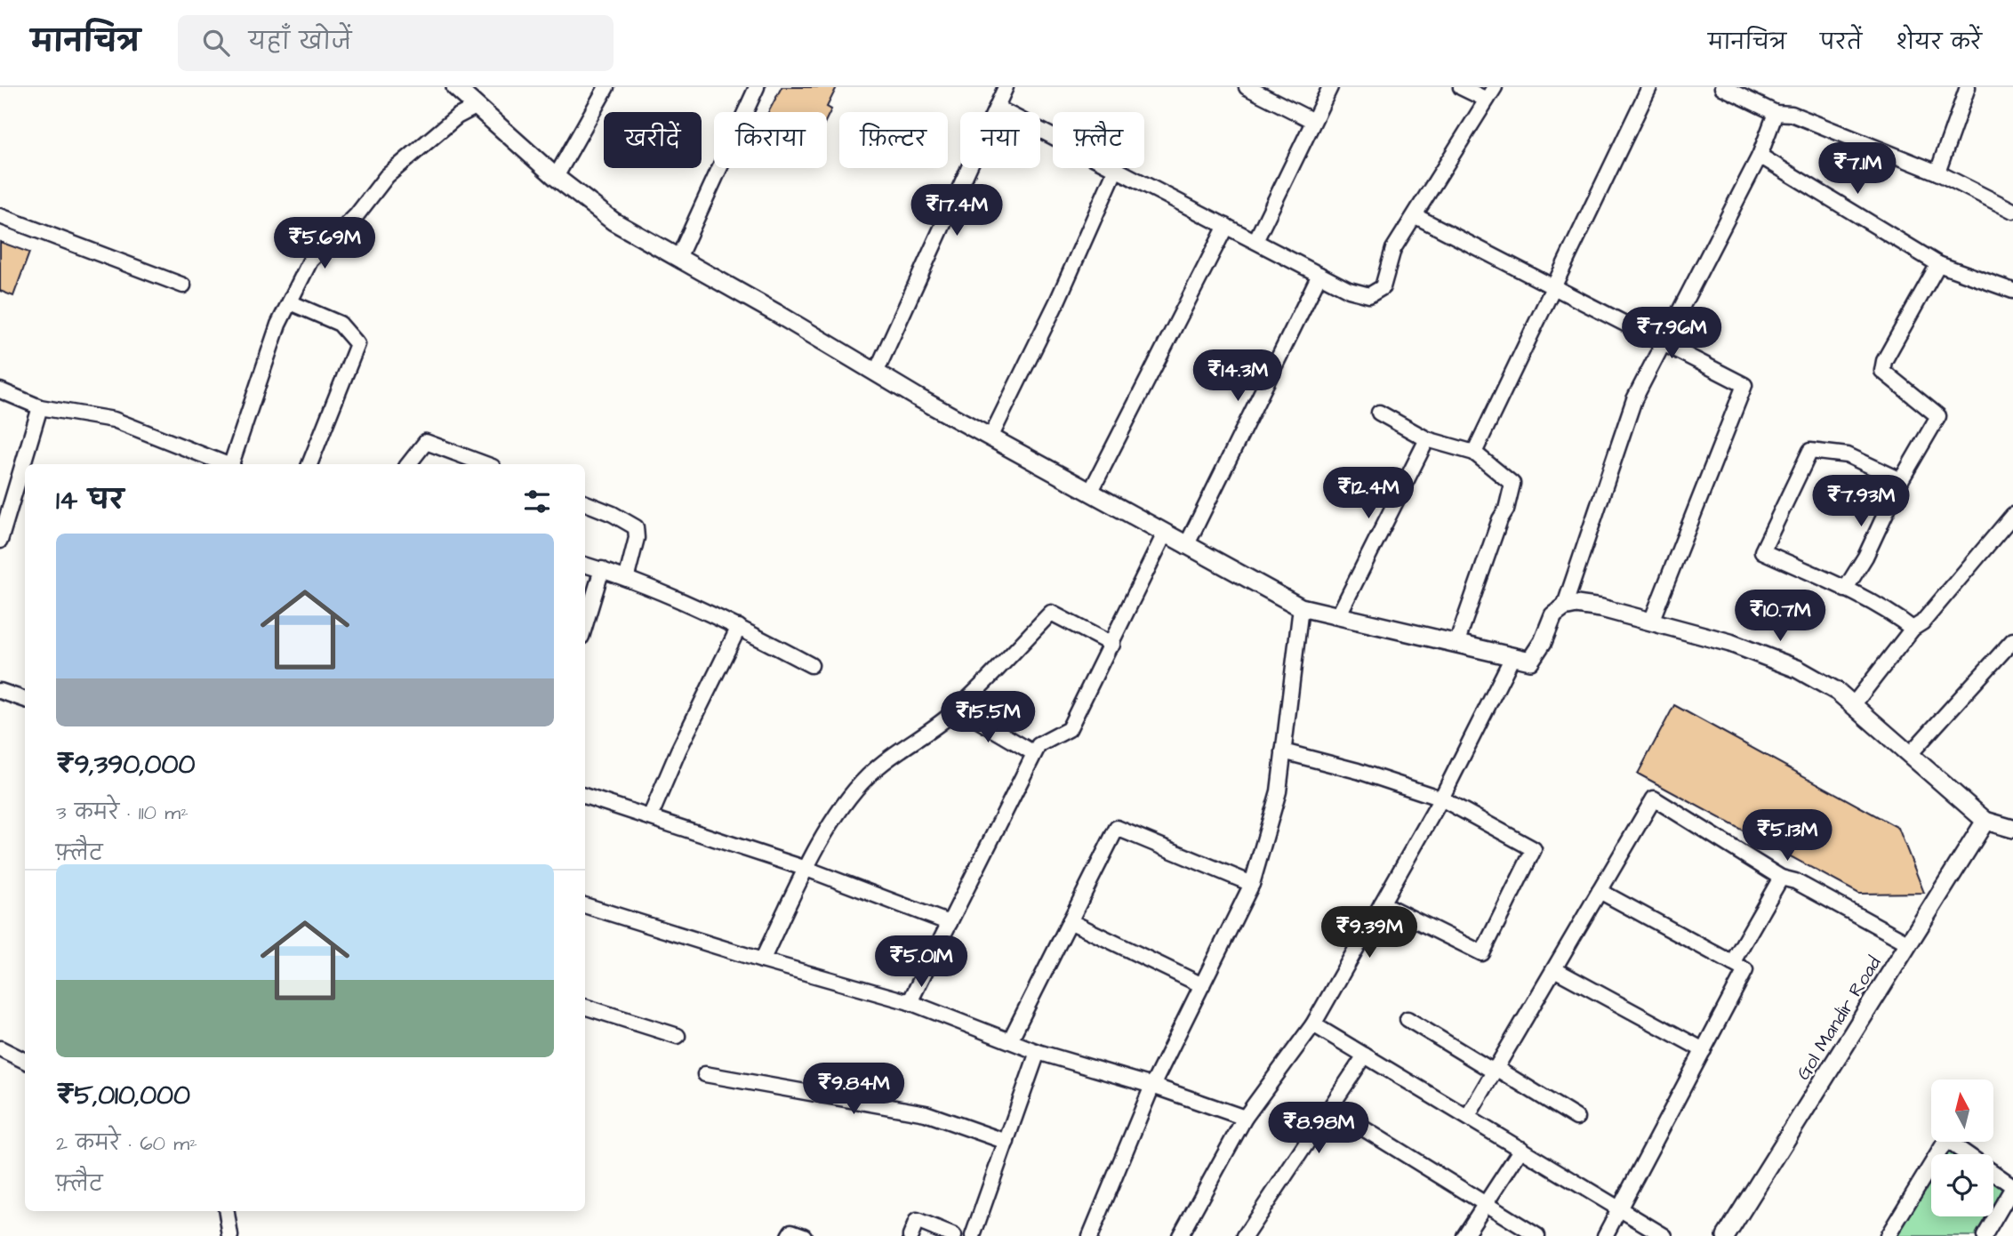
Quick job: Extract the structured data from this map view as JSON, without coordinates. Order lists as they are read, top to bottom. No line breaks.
{"streets":{"street":["Gol Mandir Road"]},"north":"top","page":{"header":"मानचित्र","search":"यहाँ खोजें","nav":["मानचित्र","परतें","शेयर करें"],"chip":["खरीदें","किराया","फ़िल्टर","नया","फ़्लैट"],"price":["₹7.1M","₹17.4M","₹5.69M","₹7.96M","₹14.3M","₹12.4M","₹7.93M","₹10.7M","₹15.5M","₹5.13M","₹9.39M","₹5.01M","₹9.84M","₹8.98M"],"heading":"14 घर","list":[{"name":"₹9,390,000","note":"3 कमरे · 110 m² · फ़्लैट"},{"name":"₹5,010,000","note":"2 कमरे · 60 m² · फ़्लैट"}]}}
